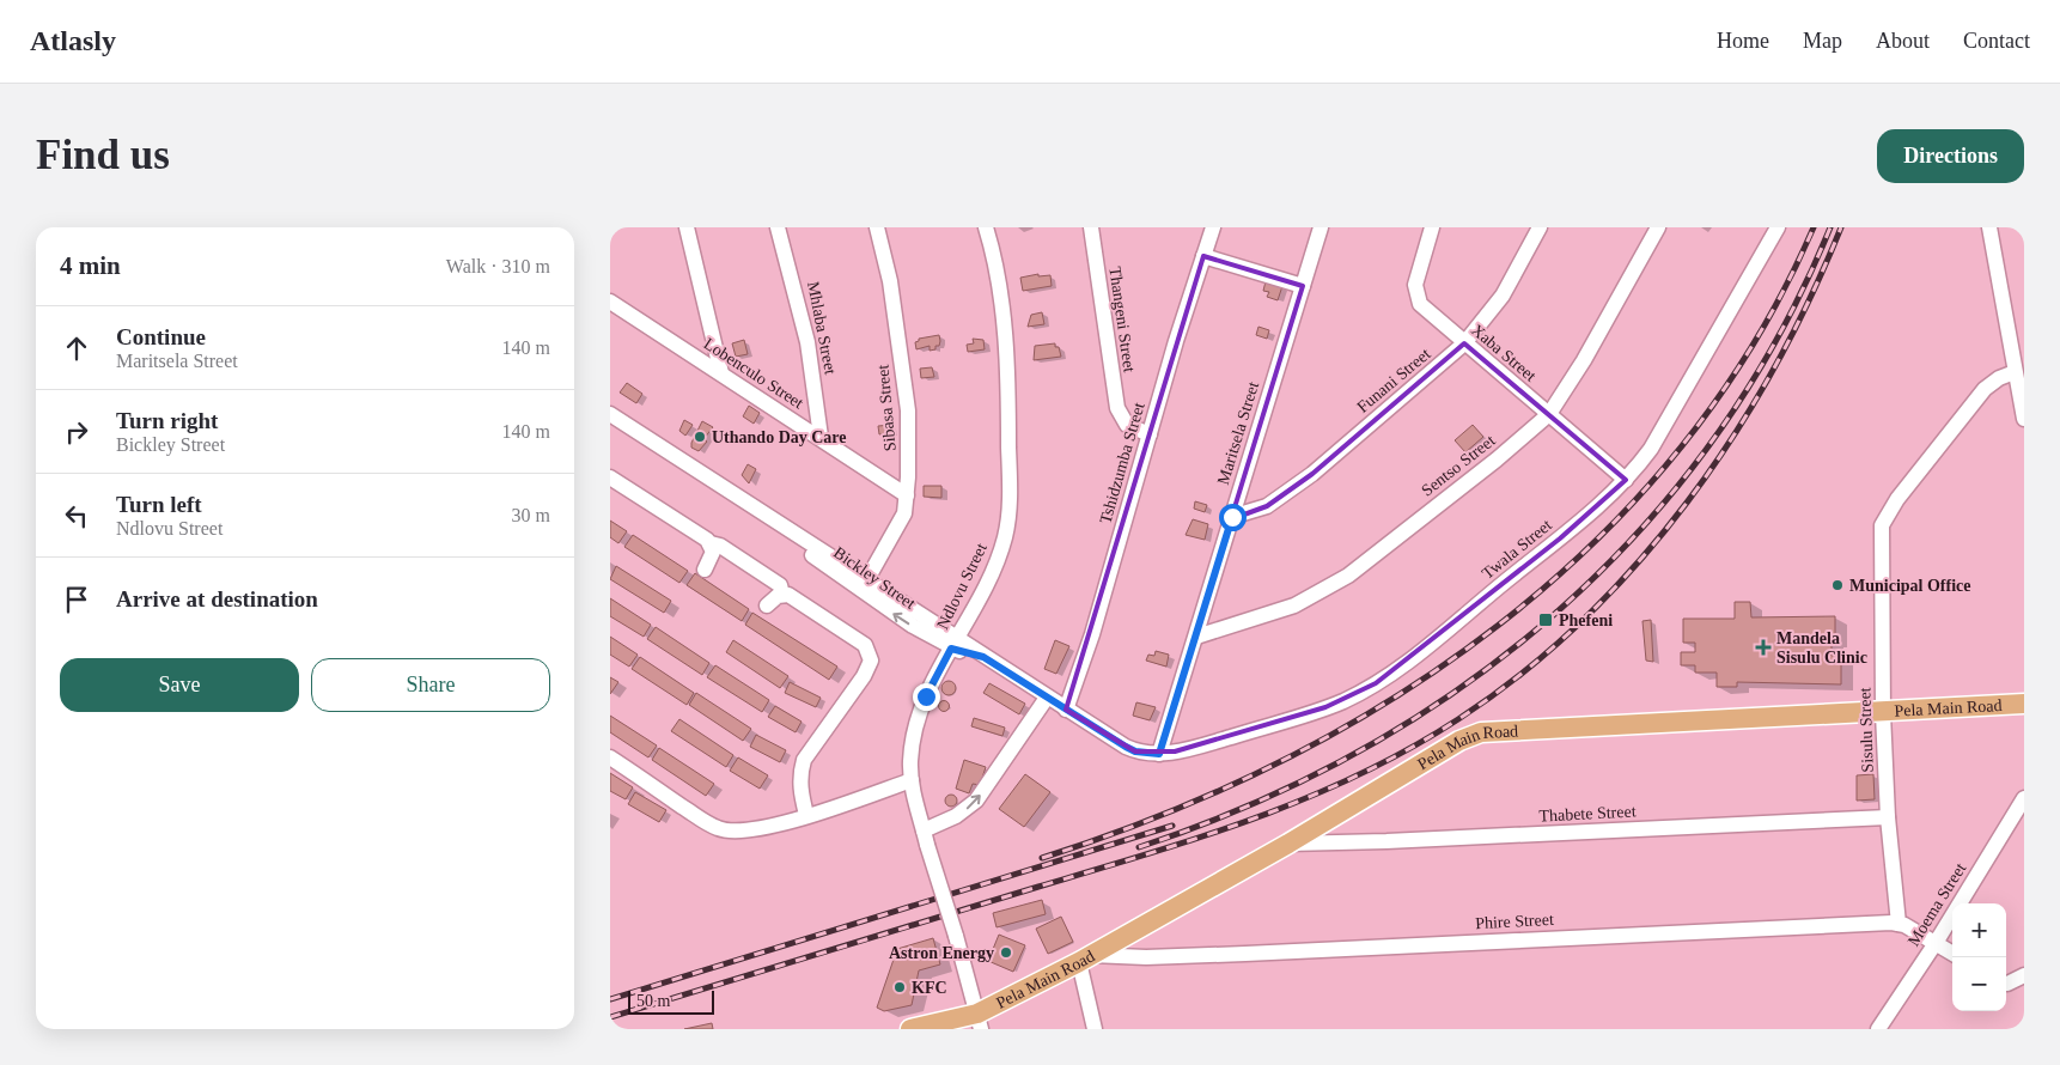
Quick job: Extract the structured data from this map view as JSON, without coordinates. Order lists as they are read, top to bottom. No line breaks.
{"streets":{"main road":["Pela Main Road"],"street":["Thangeni Street","Mhlaba Street","Xaba Street","Lobenculo Street","Funani Street","Sibasa Street","Maritsela Street","Tshidzumba Street","Sentso Street","Twala Street","Bickley Street","Ndlovu Street","Sisulu Street","Thabete Street","Moema Street","Phire Street"]},"crossings":[["Thangeni Street","Tshidzumba Street"],["Mhlaba Street","Lobenculo Street"],["Xaba Street","Funani Street"],["Xaba Street","Sentso Street"],["Xaba Street","Twala Street"],["Lobenculo Street","Sibasa Street"],["Funani Street","Maritsela Street"],["Sibasa Street","Bickley Street"],["Maritsela Street","Sentso Street"],["Maritsela Street","Twala Street"],["Maritsela Street","Bickley Street"],["Tshidzumba Street","Bickley Street"],["Twala Street","Bickley Street"],["Bickley Street","Ndlovu Street"],["Ndlovu Street","Pela Main Road"],["Pela Main Road","Sisulu Street"],["Pela Main Road","Thabete Street"],["Pela Main Road","Phire Street"],["Sisulu Street","Thabete Street"],["Sisulu Street","Phire Street"],["Moema Street","Phire Street"]],"places":{"other":["Uthando Day Care","Municipal Office","Astron Energy","KFC"],"transit":["Phefeni"],"health":["Mandela Sisulu Clinic"]},"scale_bar":"50 m","page":{"header":"Atlasly","nav":["Home","Map","About","Contact"],"buttons":["Directions",["Save","Share"]],"title":"Find us","heading":["4 min","Walk · 310 m"],"list":[["Continue","Maritsela Street","140 m"],["Turn right","Bickley Street","140 m"],["Turn left","Ndlovu Street","30 m"],"Arrive at destination"],"map_buttons":["+","−"],"scale":"50 m"}}
